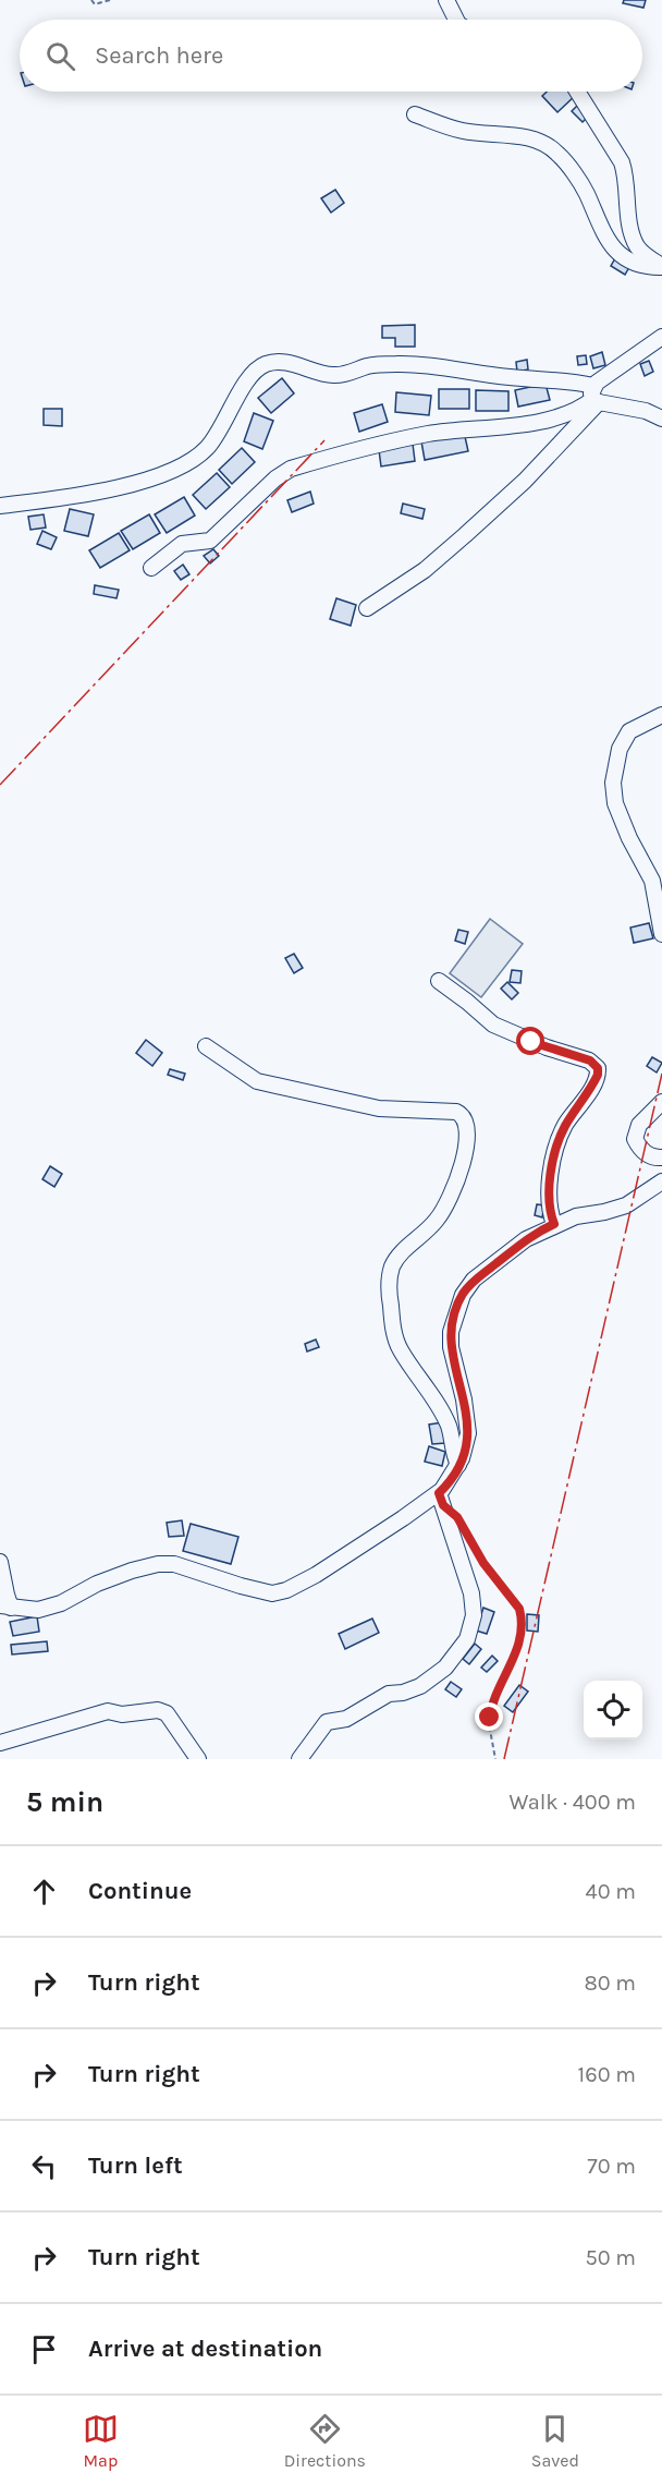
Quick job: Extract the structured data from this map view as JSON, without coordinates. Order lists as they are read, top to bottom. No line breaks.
{"page":{"search":"Search here","heading":["5 min","Walk · 400 m"],"list":[["Continue","40 m"],["Turn right","80 m"],["Turn right","160 m"],["Turn left","70 m"],["Turn right","50 m"],"Arrive at destination"],"nav":["Map","Directions","Saved"]}}
